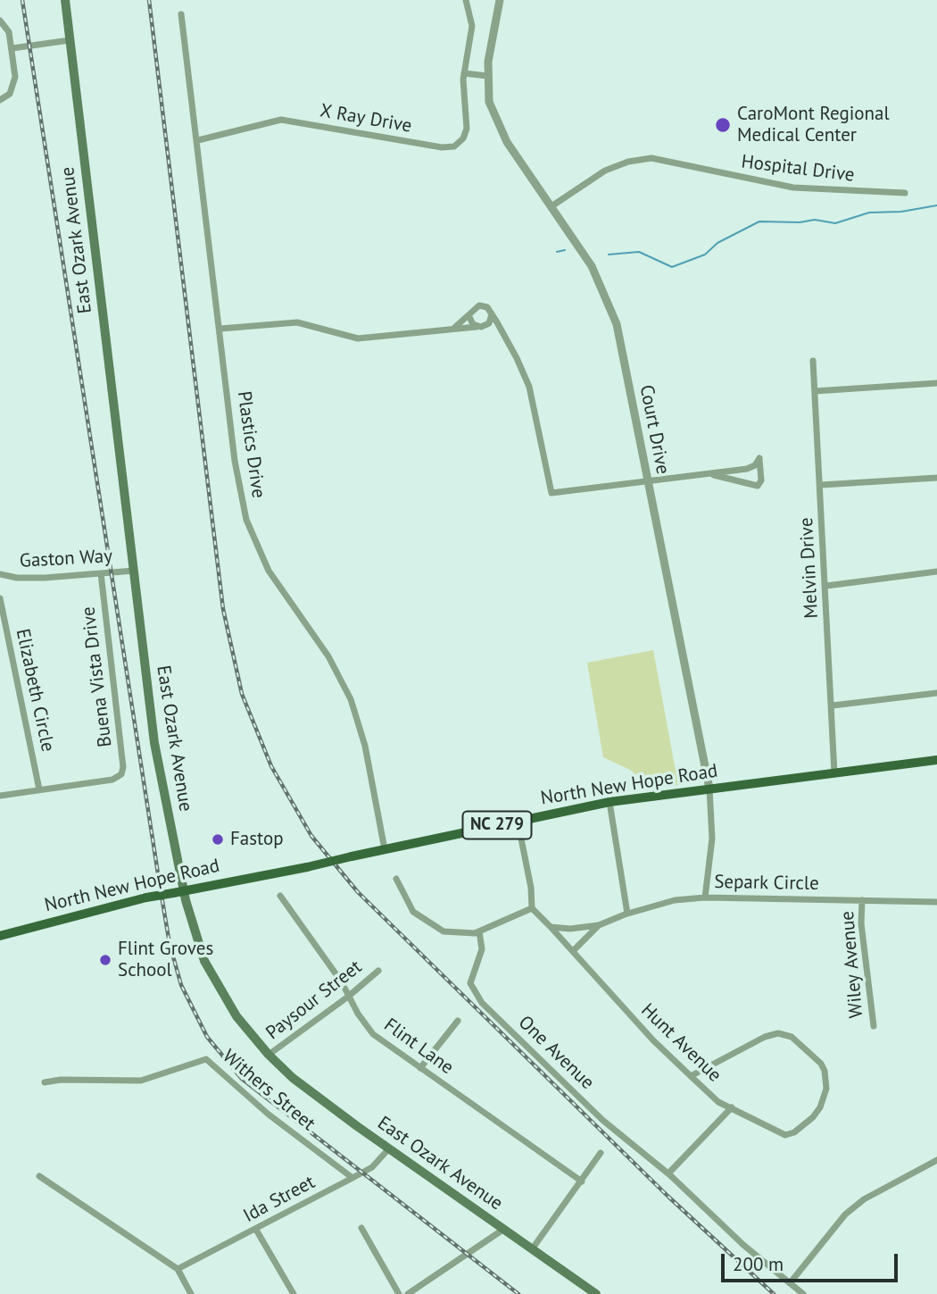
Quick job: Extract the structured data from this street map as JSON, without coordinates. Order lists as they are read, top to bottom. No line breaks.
{"streets":{"main road":["East Ozark Avenue","North New Hope Road","NC 279"],"street":["X Ray Drive","Hospital Drive","Court Drive","Plastics Drive","Gaston Way","Melvin Drive","Buena Vista Drive","Elizabeth Circle","Separk Circle","Wiley Avenue","Paysour Street","Hunt Avenue","Flint Lane","One Avenue","Withers Street","Ida Street"]},"crossings":[["X Ray Drive","Plastics Drive"],["Hospital Drive","Court Drive"],["East Ozark Avenue","Gaston Way"],["East Ozark Avenue","North New Hope Road"],["East Ozark Avenue","Paysour Street"],["East Ozark Avenue","Ida Street"],["Court Drive","North New Hope Road"],["Court Drive","Separk Circle"],["Plastics Drive","North New Hope Road"],["Gaston Way","Buena Vista Drive"],["Melvin Drive","North New Hope Road"],["Buena Vista Drive","Elizabeth Circle"],["Separk Circle","Wiley Avenue"],["Separk Circle","Hunt Avenue"],["Paysour Street","Flint Lane"],["Withers Street","Ida Street"]],"places":["CaroMont Regional Medical Center","Fastop","Flint Groves School"],"scale_bar":"200 m"}
